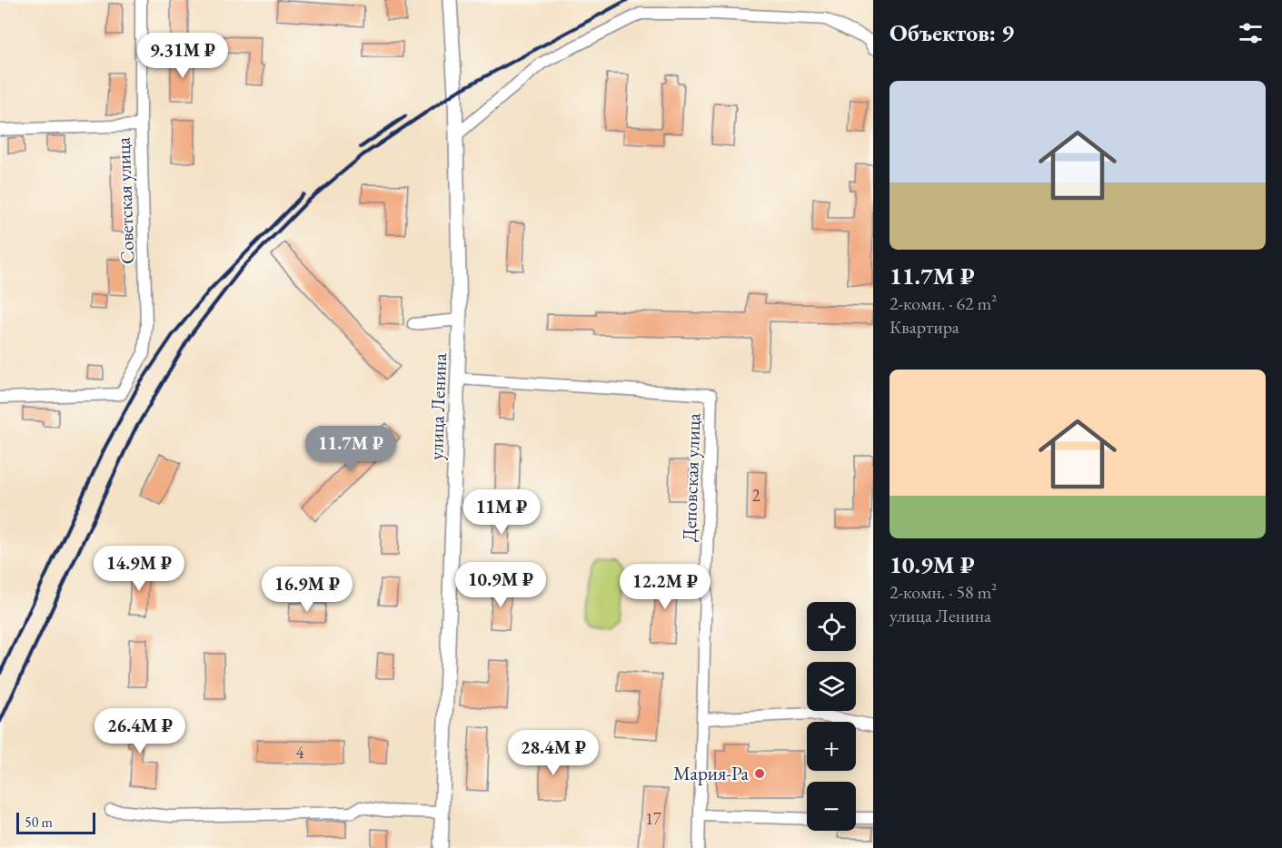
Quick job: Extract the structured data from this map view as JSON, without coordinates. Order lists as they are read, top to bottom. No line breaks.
{"streets":{"main road":["улица Ленина"],"street":["Советская улица","Деповская улица"]},"crossings":[["улица Ленина","Деповская улица"]],"places":["Мария-Ра"],"house_numbers":["2","4","17"],"scale_bar":"50 m","page":{"heading":"Объектов: 9","price":["9.31M ₽","11.7M ₽","11M ₽","14.9M ₽","10.9M ₽","12.2M ₽","16.9M ₽","26.4M ₽","28.4M ₽"],"list":[{"name":"11.7M ₽","note":"2-комн. · 62 m² · Квартира"},{"name":"10.9M ₽","note":"2-комн. · 58 m² · улица Ленина"}],"map_buttons":["+","−"],"scale":"50 m"}}
